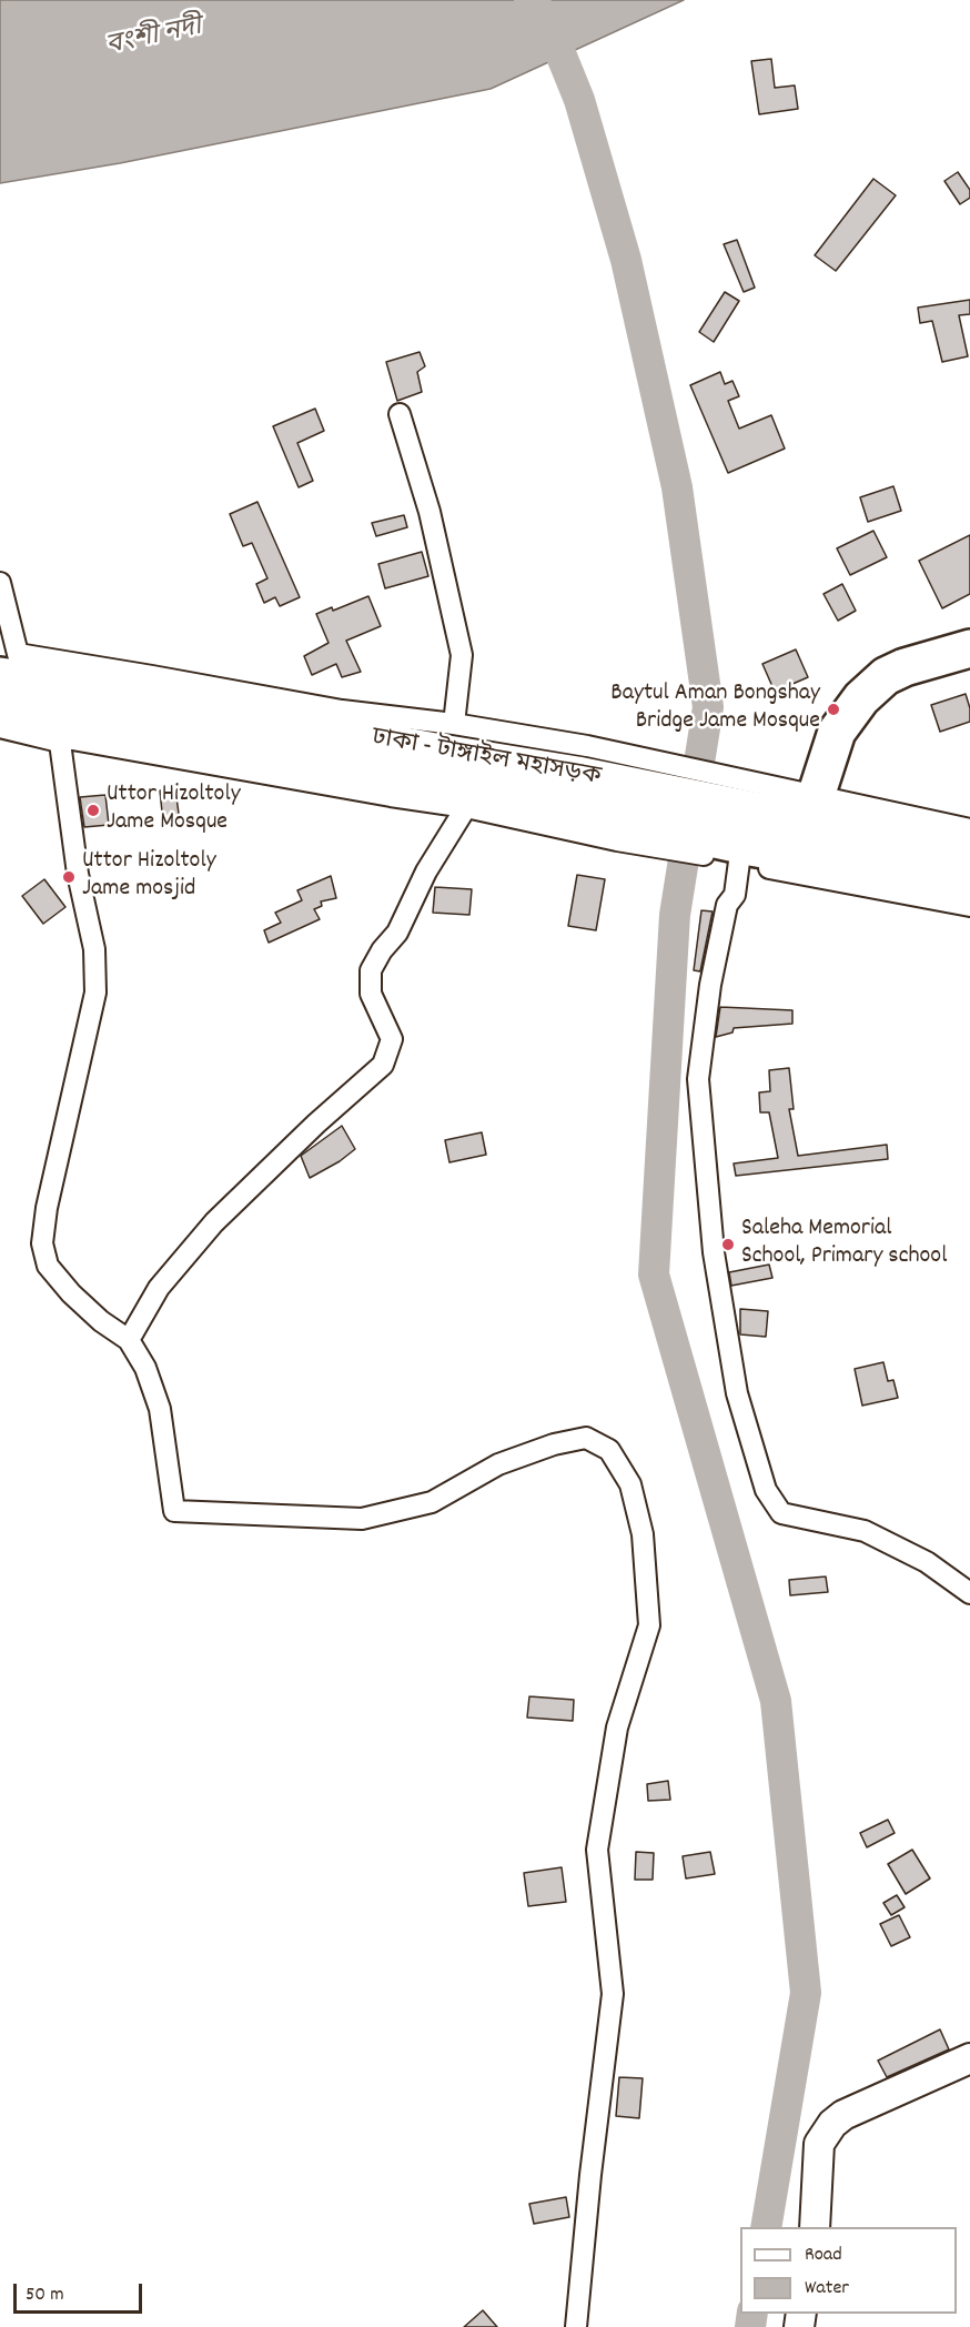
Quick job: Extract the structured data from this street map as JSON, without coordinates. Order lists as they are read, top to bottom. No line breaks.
{"streets":{"highway":["ঢাকা - টাঙ্গাইল মহাসড়ক"]},"water":["বংশী নদী"],"places":["Baytul Aman Bongshay Bridge Jame Mosque","Uttor Hizoltoly Jame Mosque","Uttor Hizoltoly Jame mosjid","Saleha Memorial School, Primary school"],"legend":["Road","Water"],"scale_bar":"50 m"}
